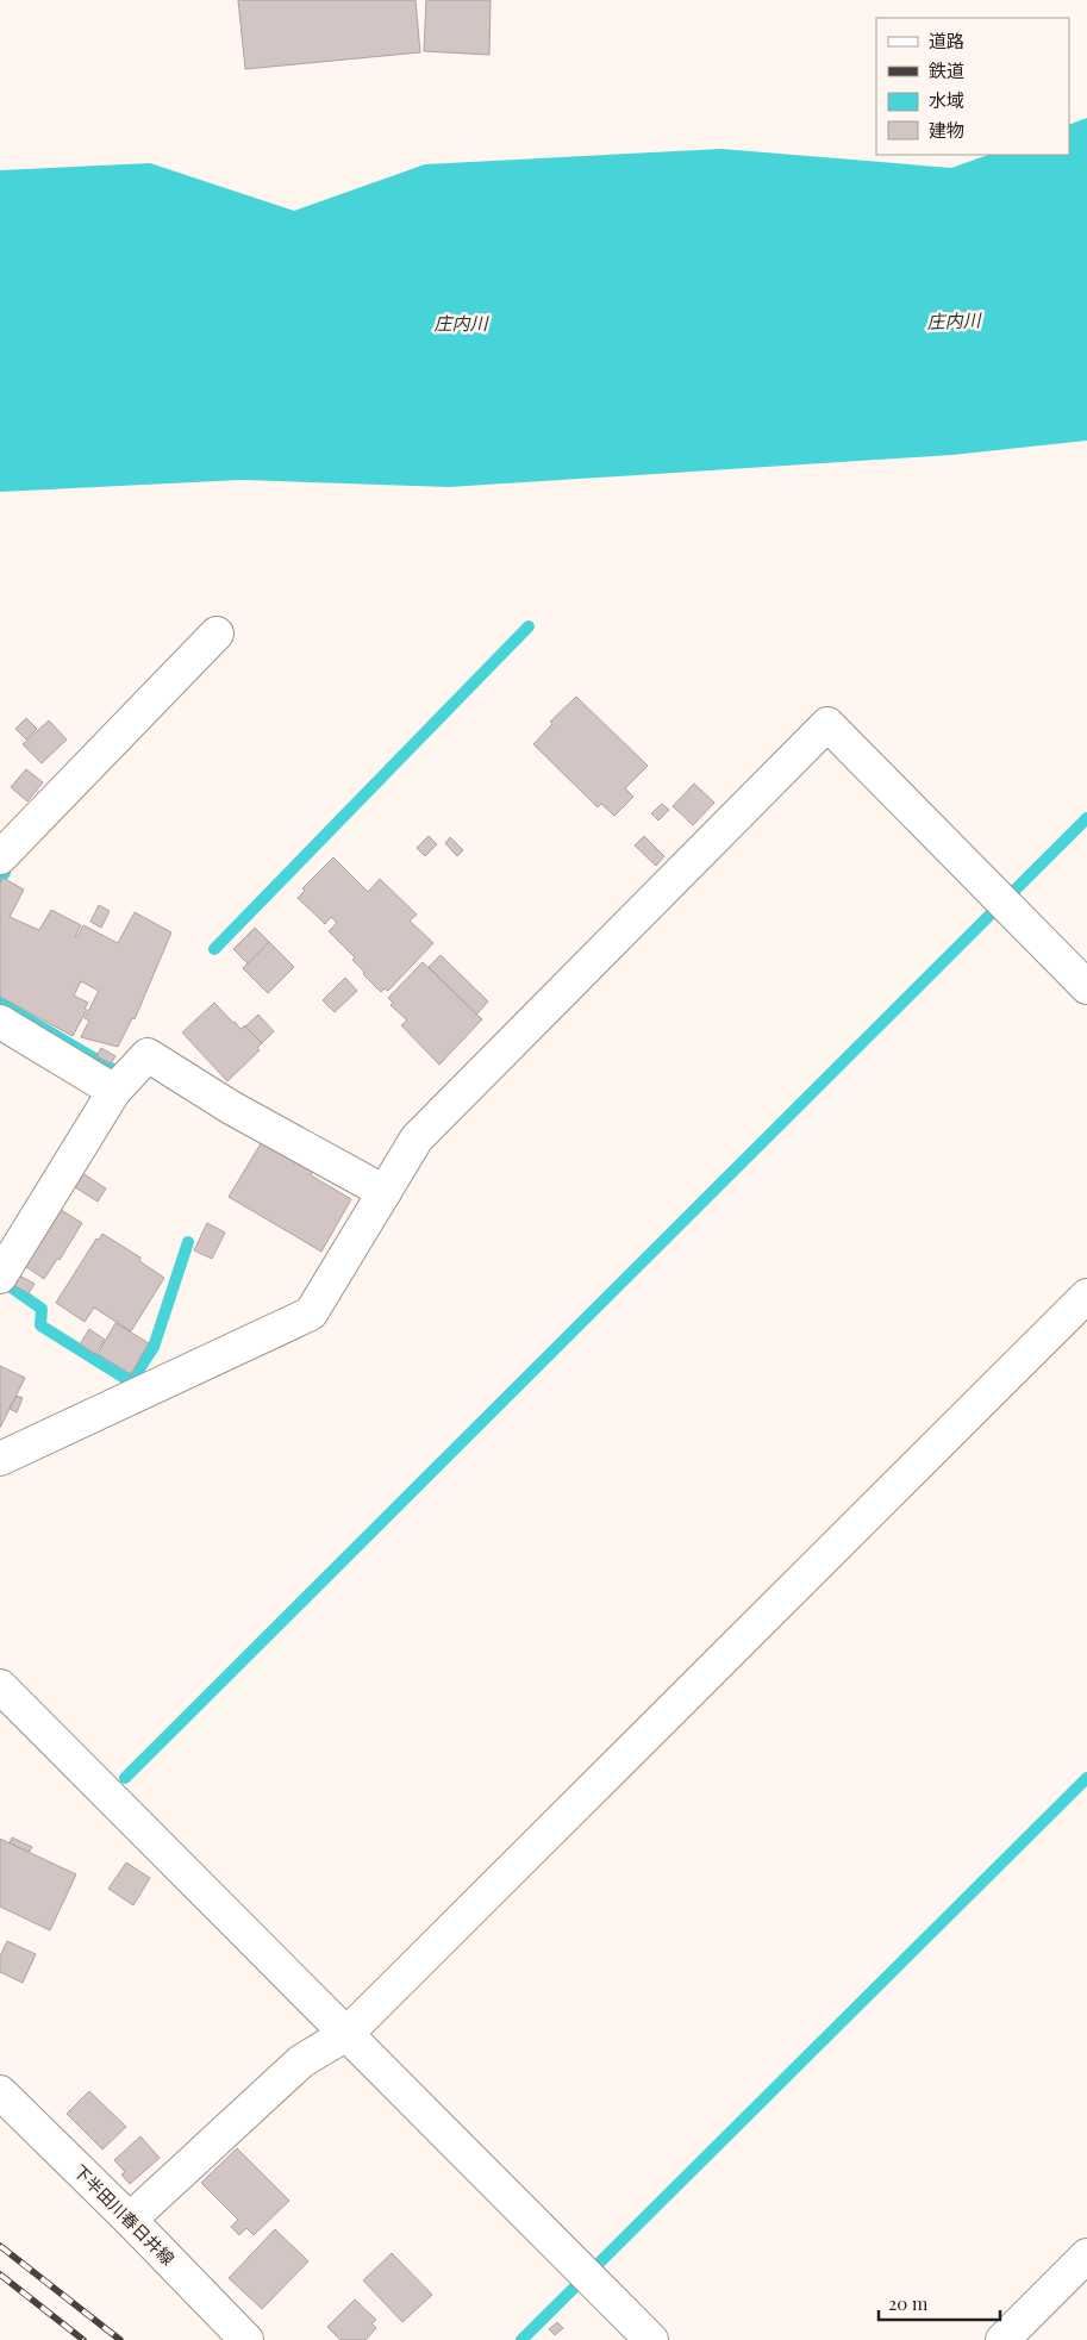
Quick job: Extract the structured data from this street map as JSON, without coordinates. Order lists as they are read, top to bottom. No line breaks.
{"streets":{"street":["下半田川春日井線"]},"water":["庄内川"],"legend":["道路","鉄道","水域","建物"],"scale_bar":"20 m"}
